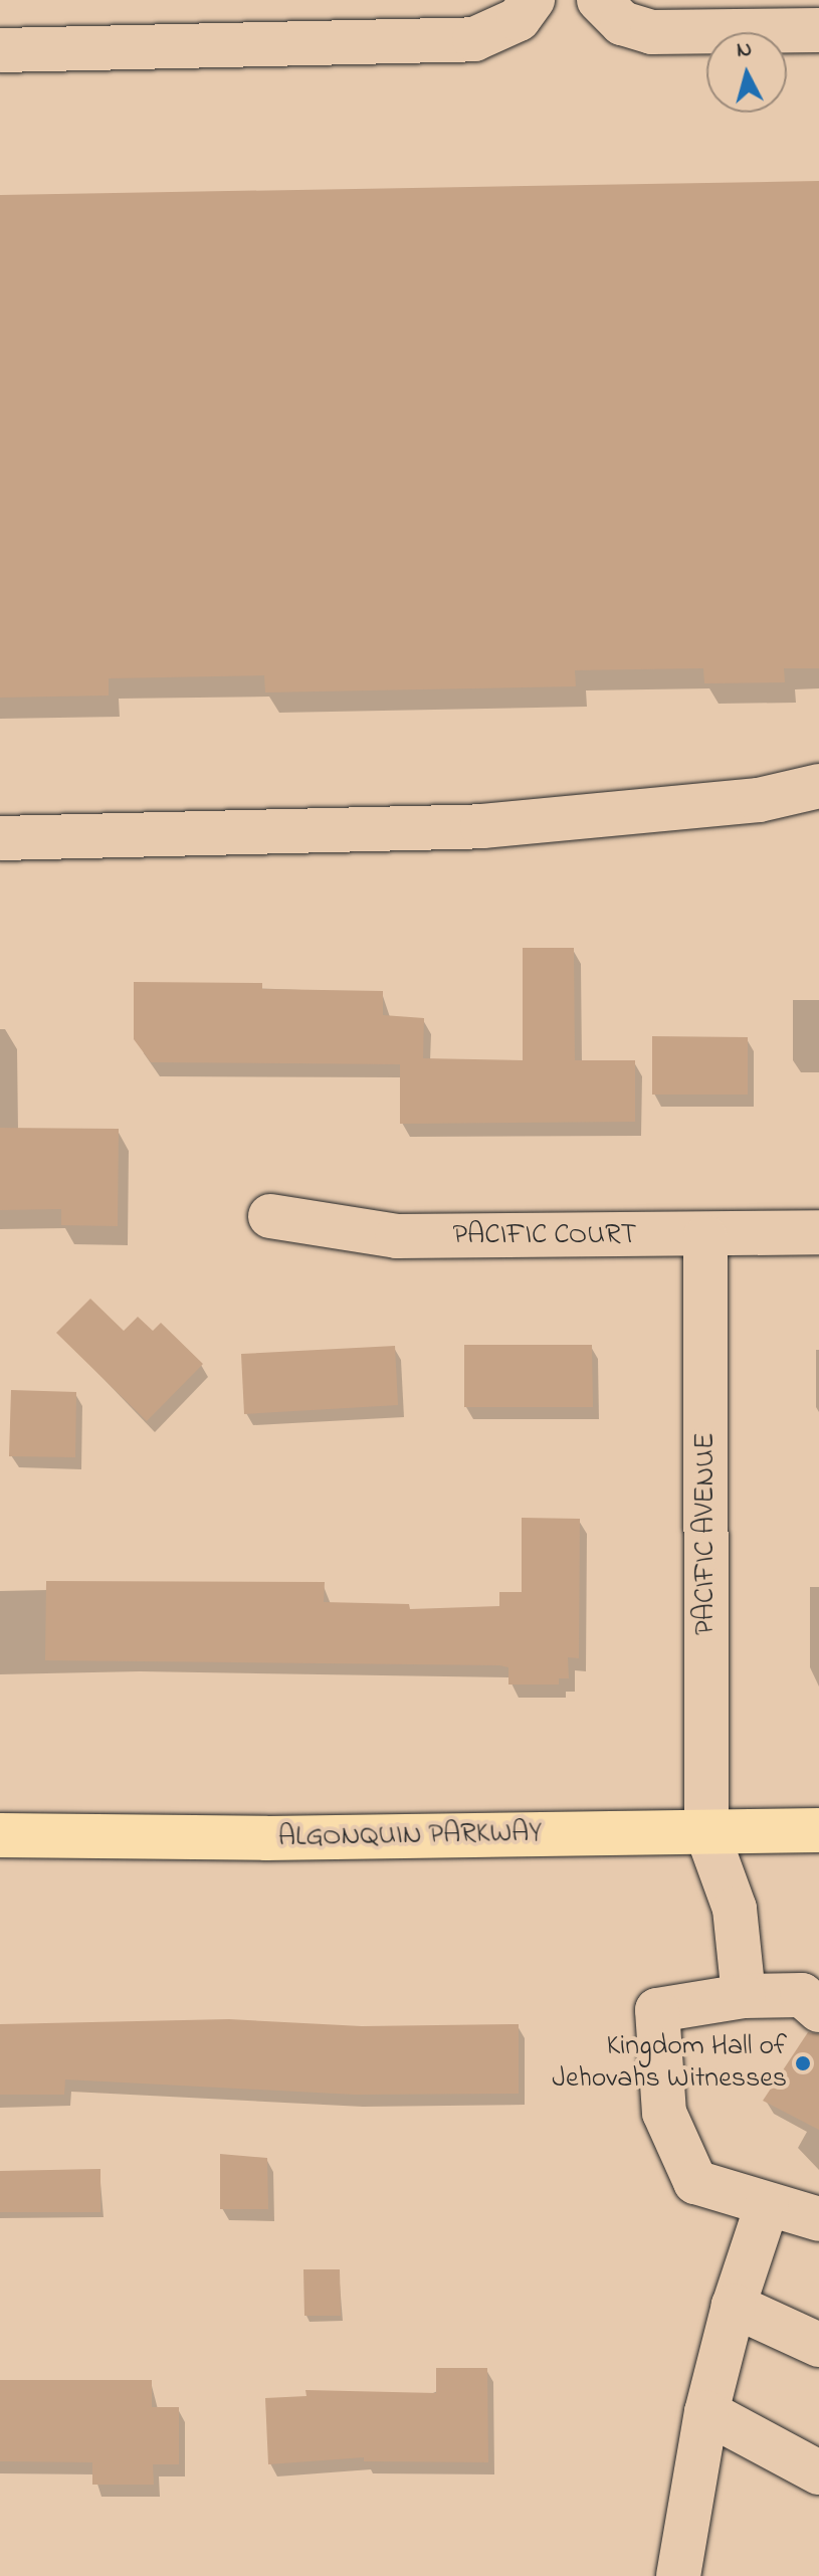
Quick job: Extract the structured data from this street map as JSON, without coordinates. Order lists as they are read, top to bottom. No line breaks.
{"streets":{"main road":["ALGONQUIN PARKWAY"],"street":["PACIFIC COURT","PACIFIC AVENUE"]},"crossings":[["PACIFIC COURT","PACIFIC AVENUE"],["PACIFIC AVENUE","ALGONQUIN PARKWAY"]],"places":["Kingdom Hall of Jehovahs Witnesses"],"north":"top"}
